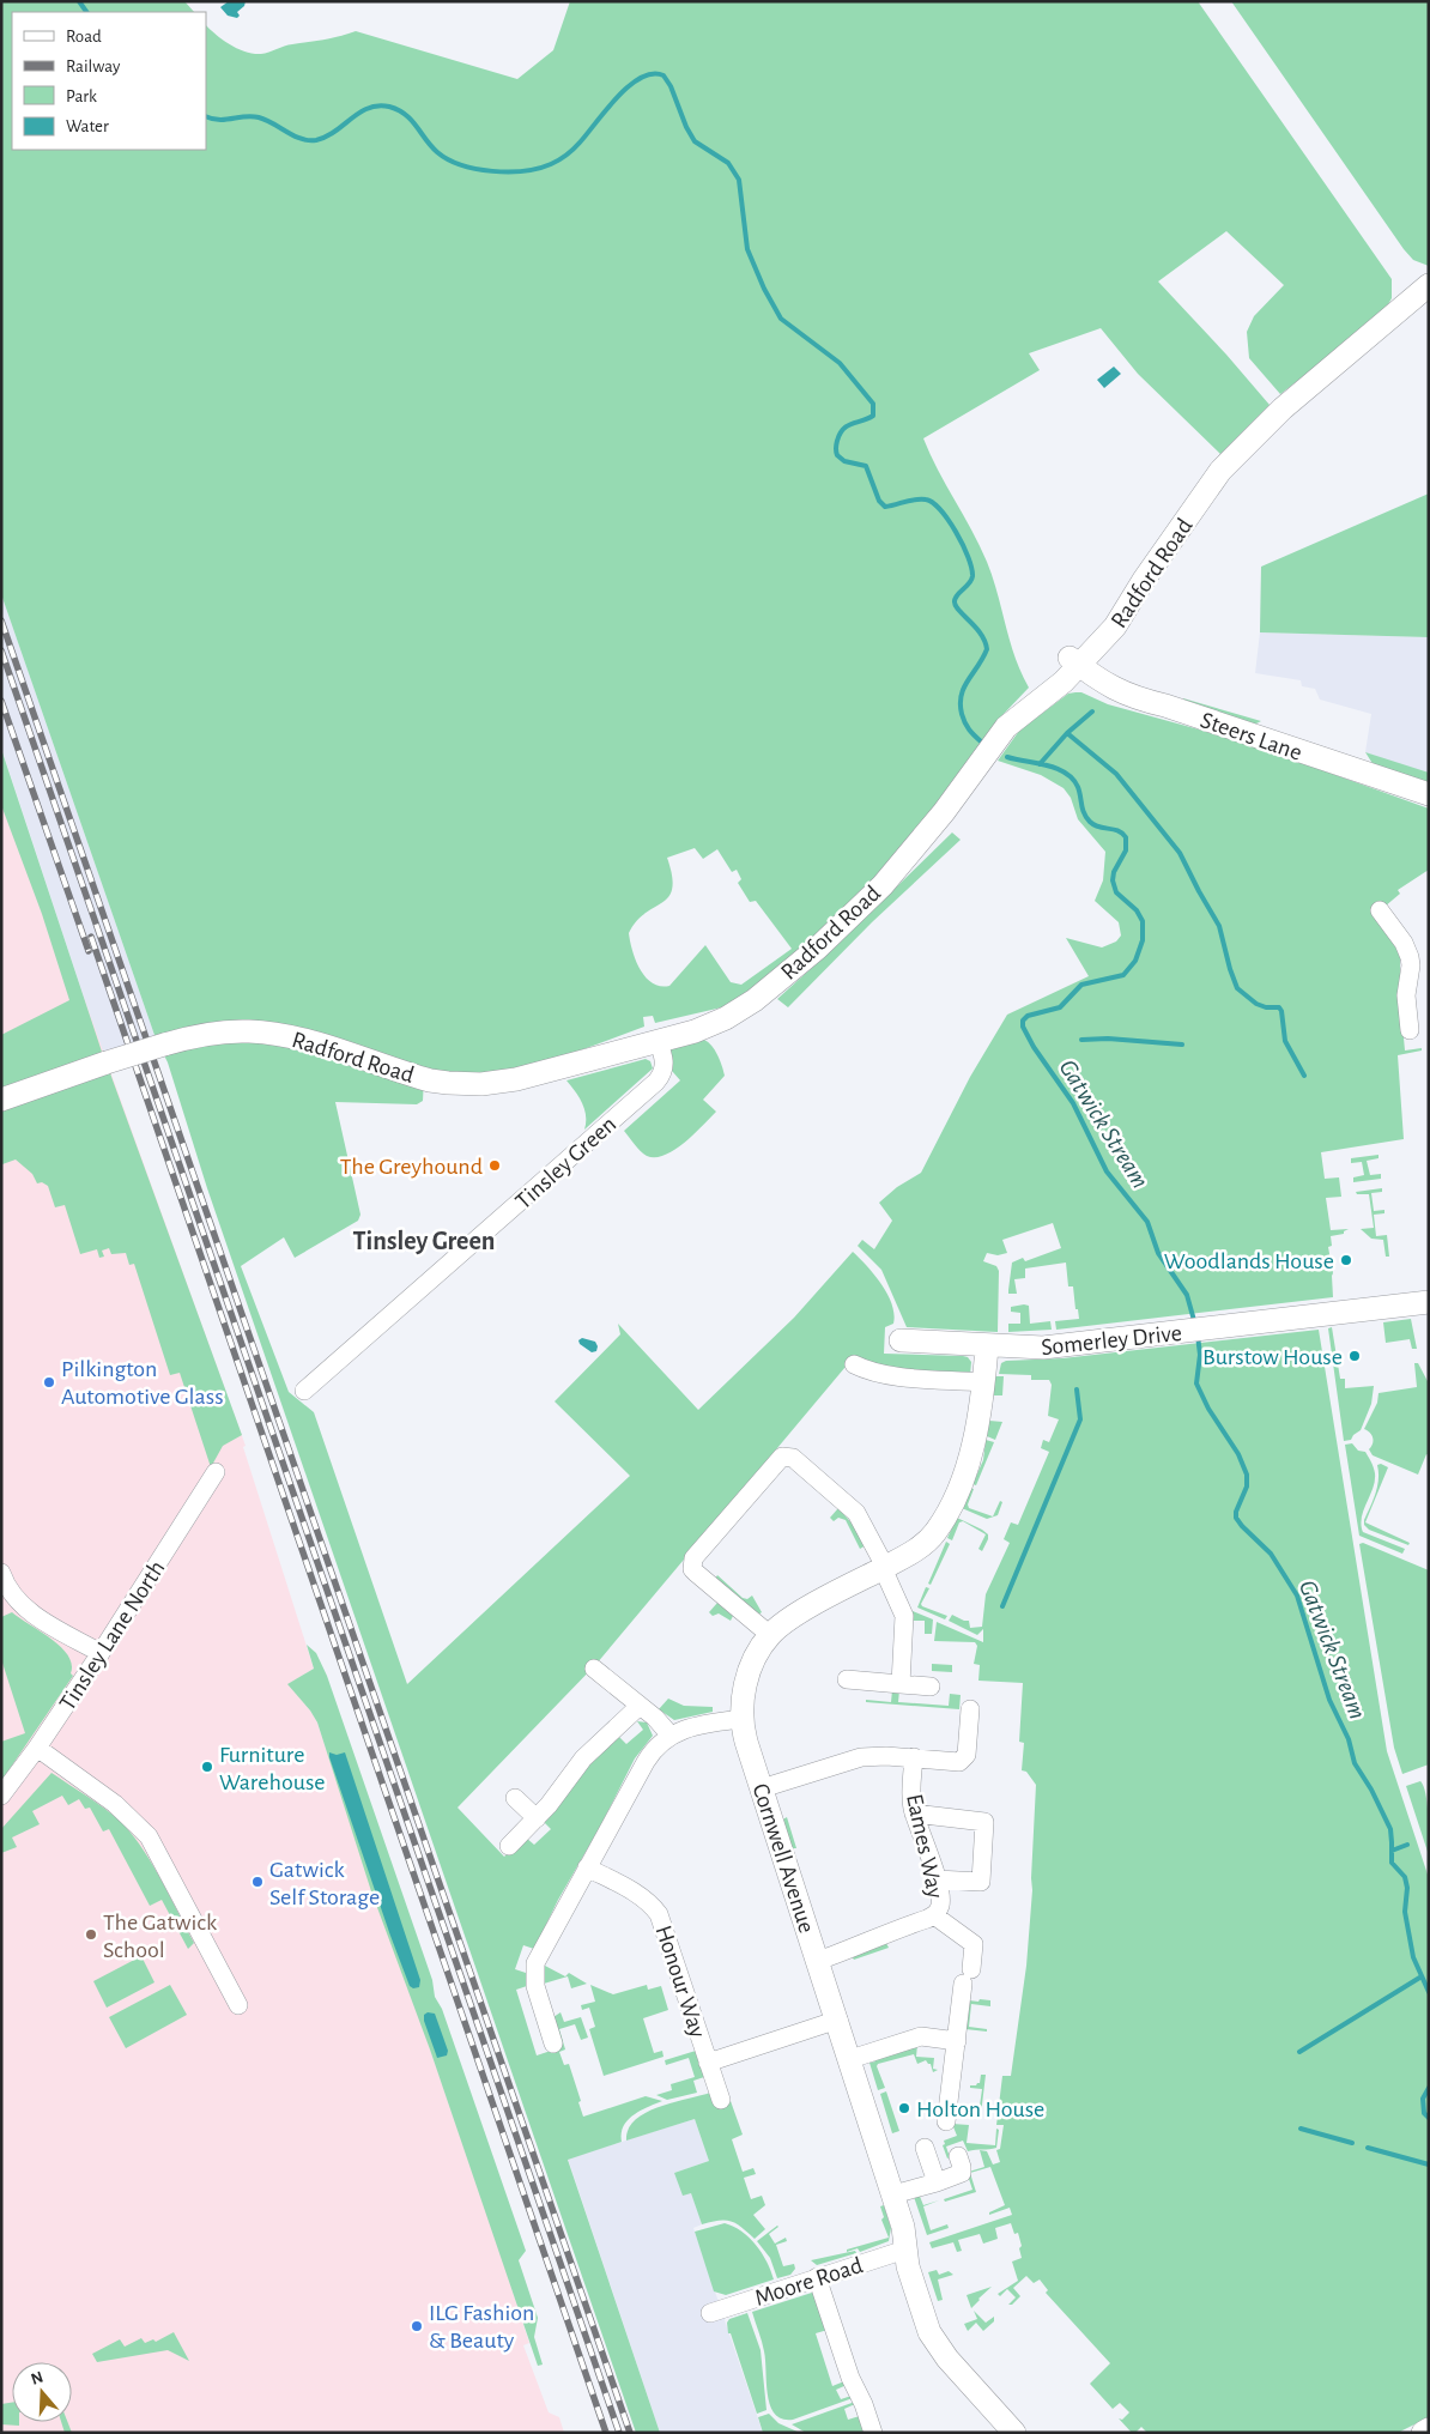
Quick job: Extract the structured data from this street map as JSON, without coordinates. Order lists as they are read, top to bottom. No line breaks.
{"streets":{"street":["Radford Road","Steers Lane","Tinsley Green","Somerley Drive","Tinsley Lane North","Eames Way","Cornwell Avenue","Honour Way","Moore Road"]},"crossings":[["Radford Road","Steers Lane"],["Radford Road","Tinsley Green"],["Somerley Drive","Cornwell Avenue"],["Eames Way","Cornwell Avenue"],["Cornwell Avenue","Honour Way"],["Cornwell Avenue","Moore Road"]],"districts":["Tinsley Green"],"water":["Gatwick Stream"],"places":["The Greyhound","Woodlands House","Burstow House","Pilkington Automotive Glass","Furniture Warehouse","Gatwick Self Storage","The Gatwick School","Holton House","ILG Fashion & Beauty"],"legend":["Road","Railway","Park","Water"],"north":"top"}
